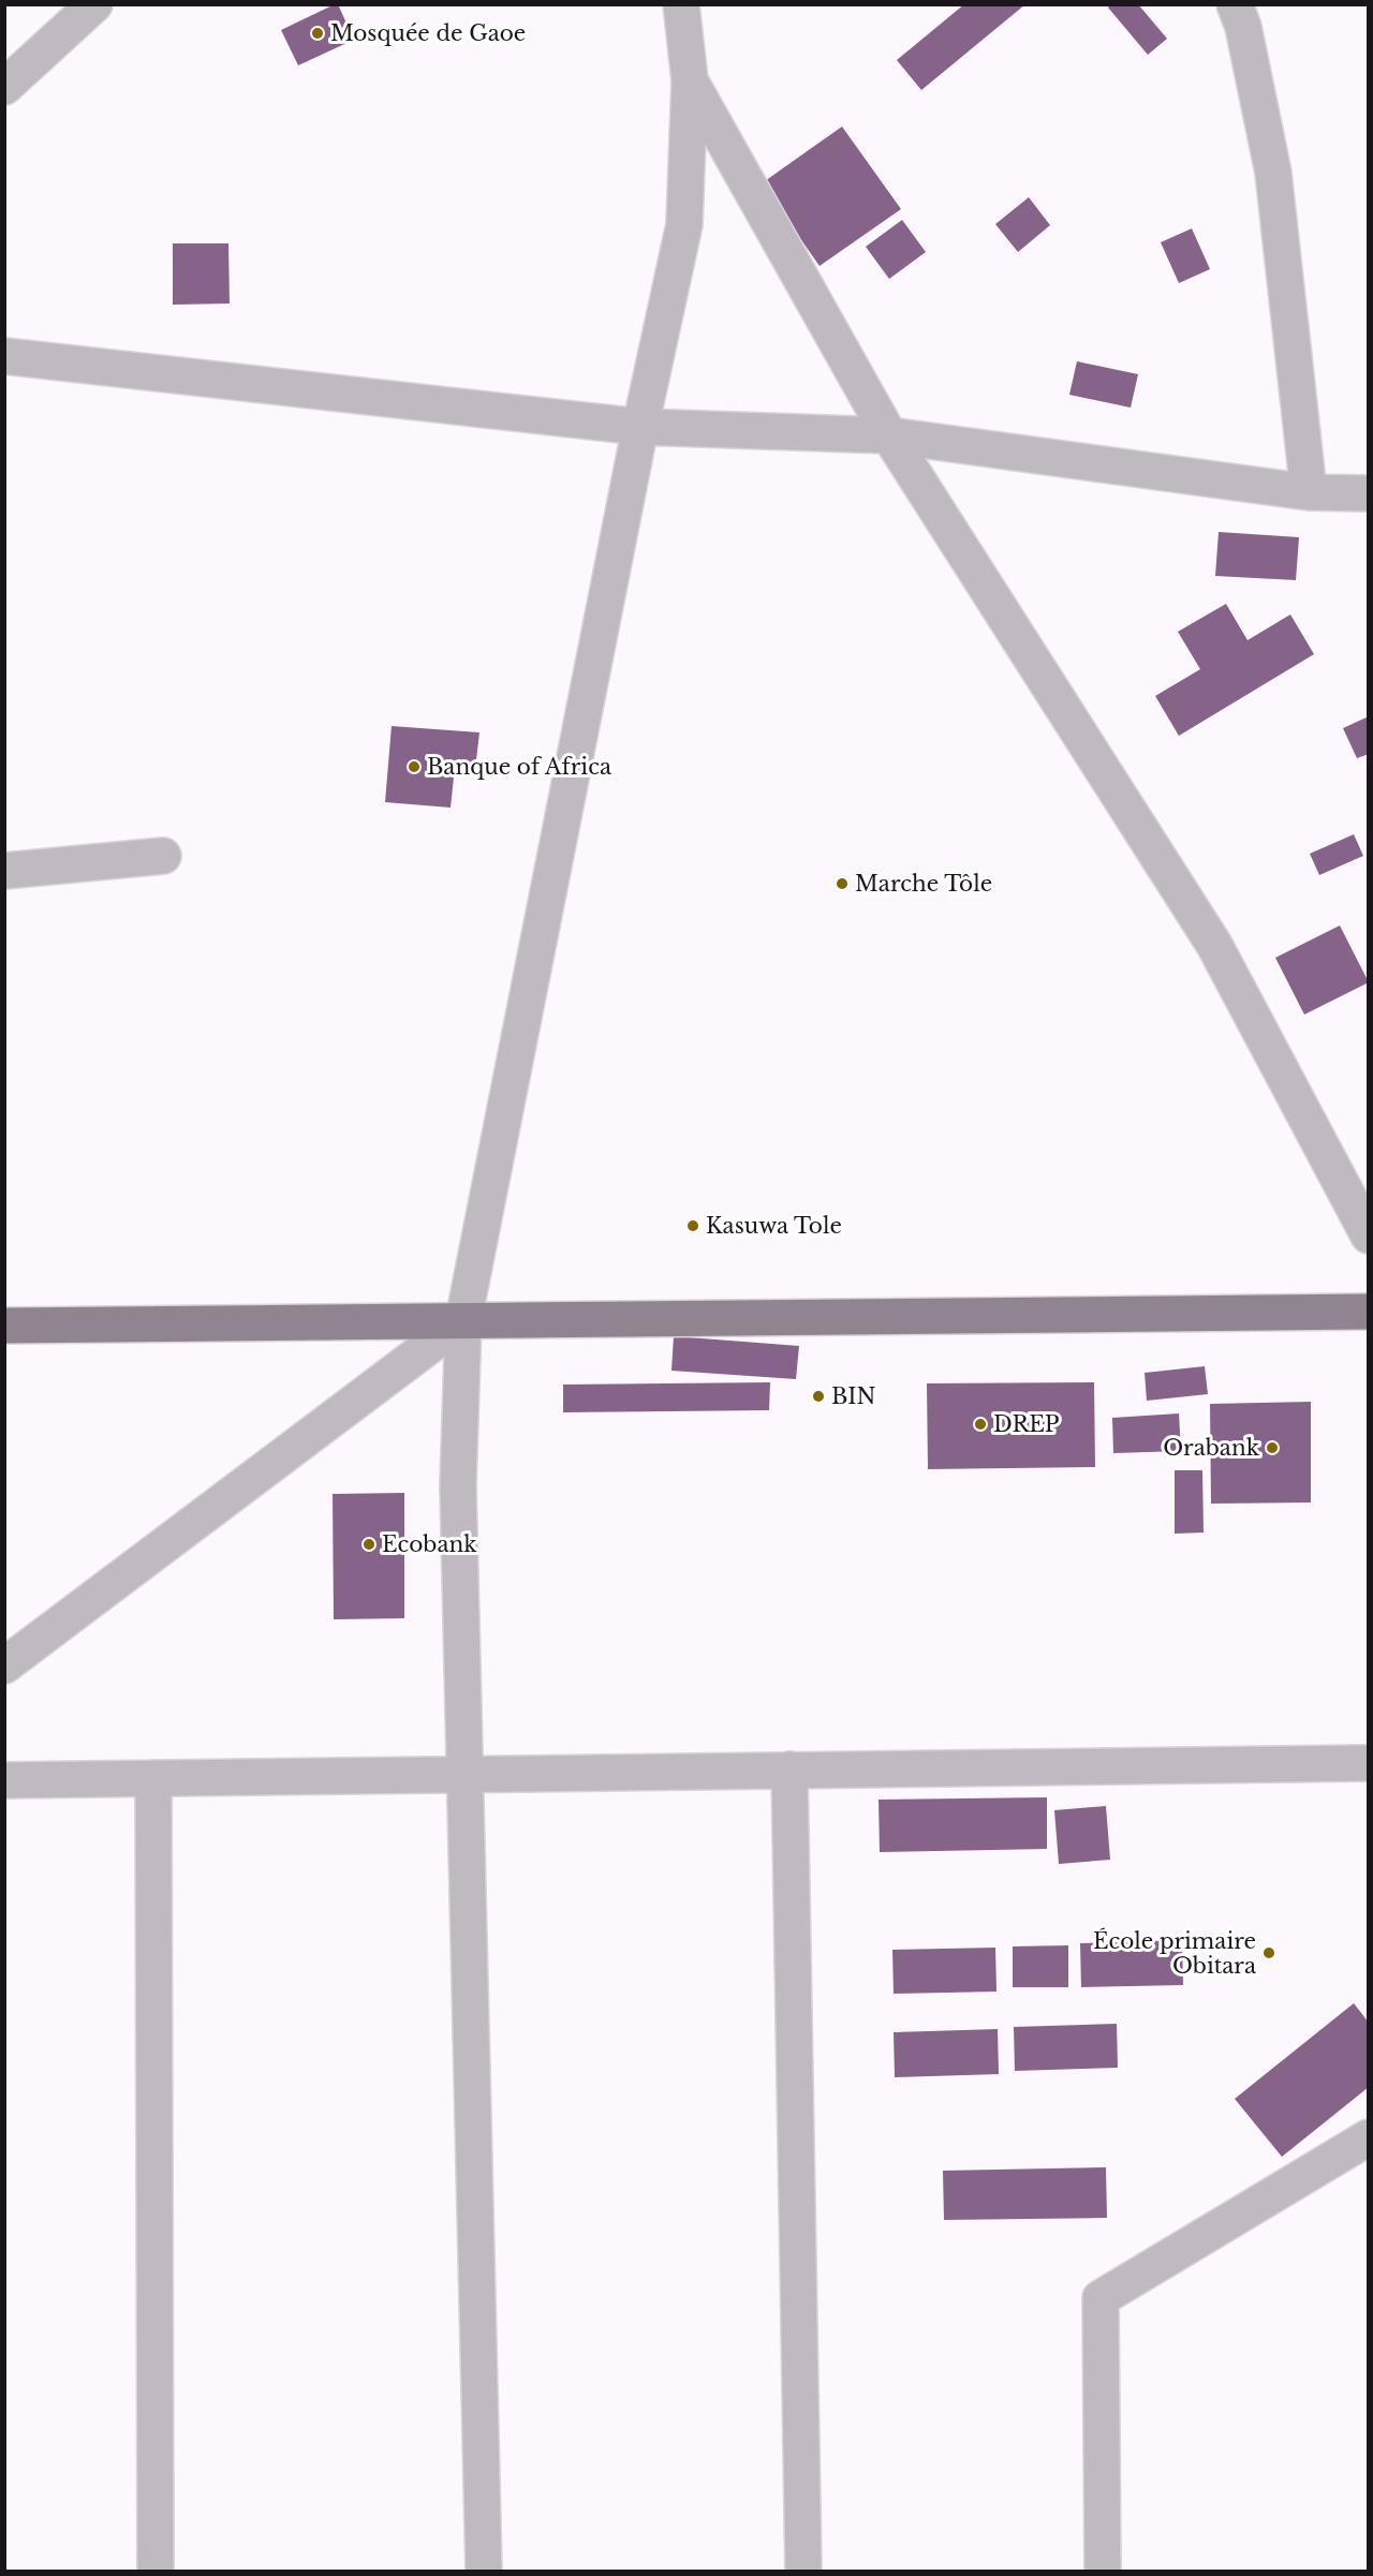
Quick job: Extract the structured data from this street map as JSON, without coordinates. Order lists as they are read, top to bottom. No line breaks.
{"places":["Mosquée de Gaoe","Banque of Africa","Marche Tôle","Kasuwa Tole","BIN","DREP","Orabank","Ecobank","École primaire Obitara"]}
